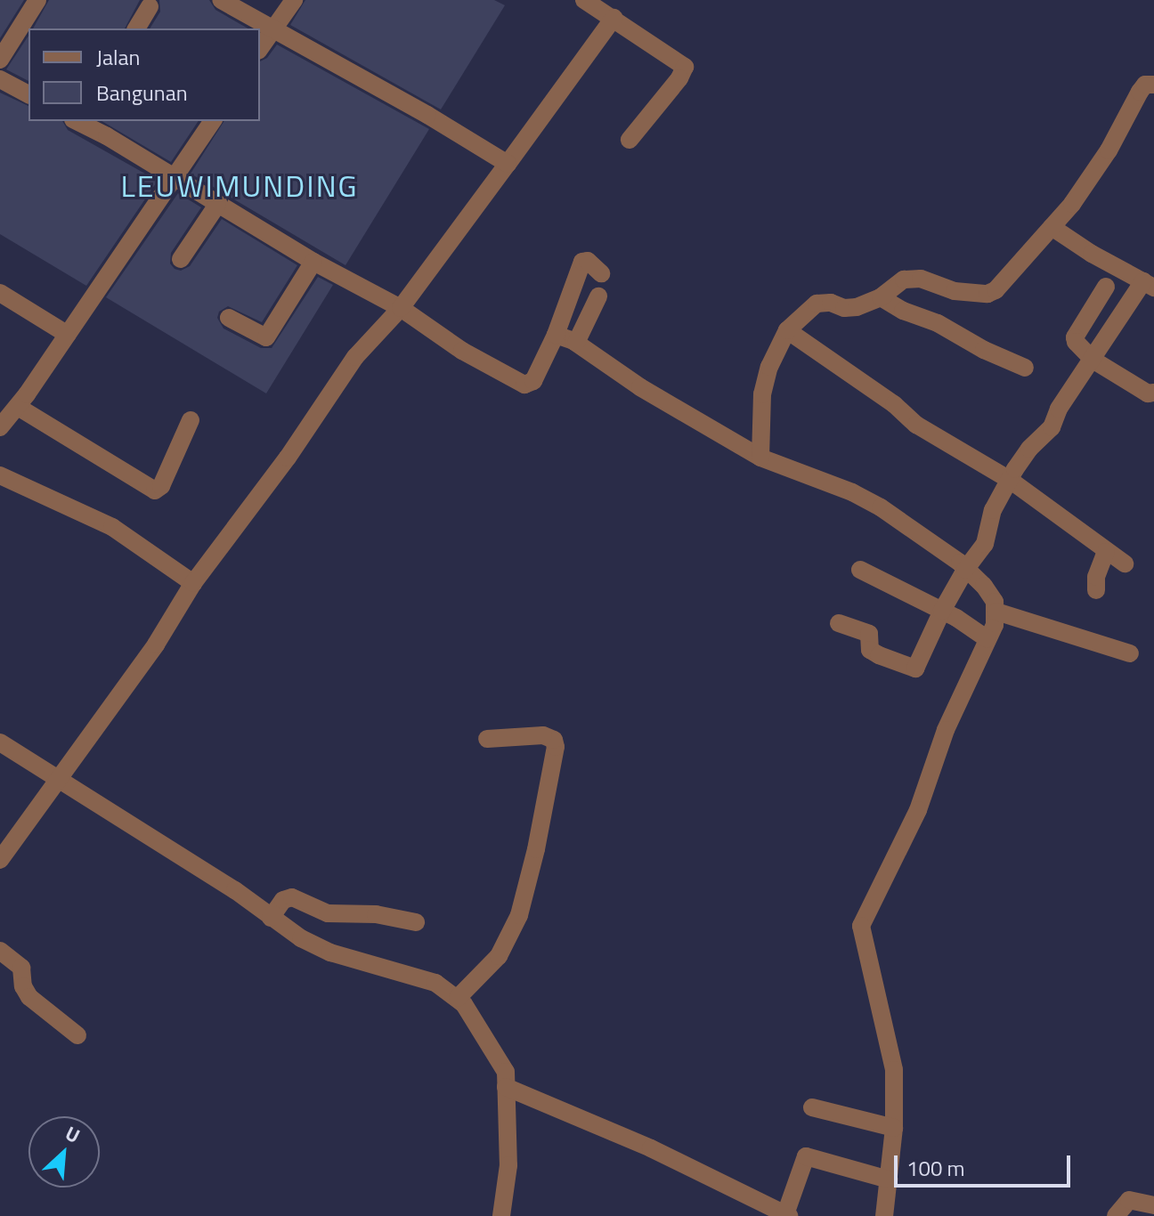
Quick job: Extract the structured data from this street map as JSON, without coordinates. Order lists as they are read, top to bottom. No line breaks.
{"districts":["LEUWIMUNDING"],"legend":["Jalan","Bangunan"],"scale_bar":"100 m","north":"top right"}
